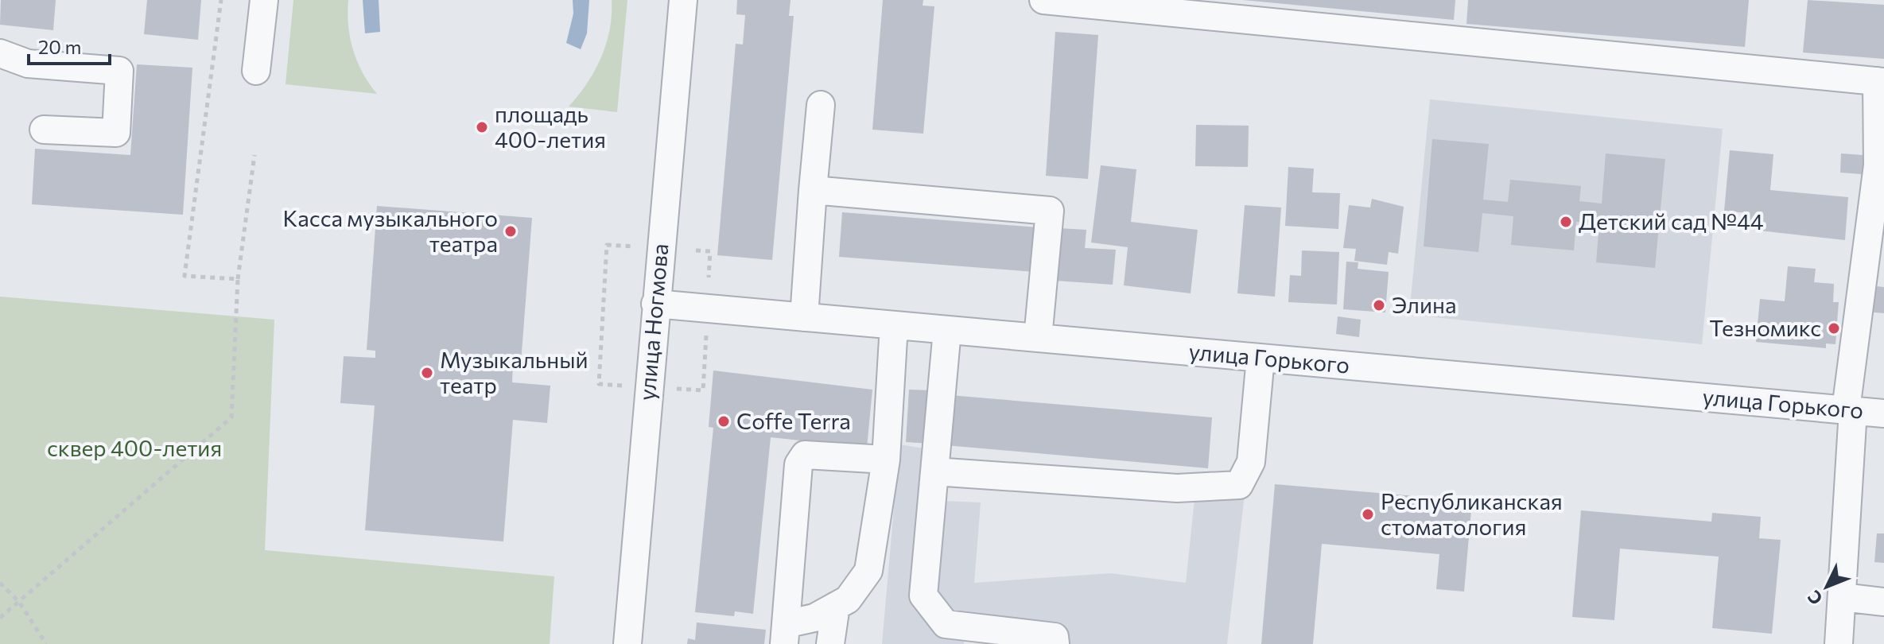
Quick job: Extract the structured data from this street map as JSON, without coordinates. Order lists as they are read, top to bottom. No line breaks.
{"streets":{"street":["улица Ногмова","улица Горького"]},"crossings":[["улица Ногмова","улица Горького"]],"parks":["сквер 400-летия"],"places":["площадь 400-летия","Детский сад №44","Касса музыкального театра","Элина","Тезномикс","Музыкальный театр","Coffe Terra","Республиканская стоматология"],"scale_bar":"20 m","north":"bottom left"}
